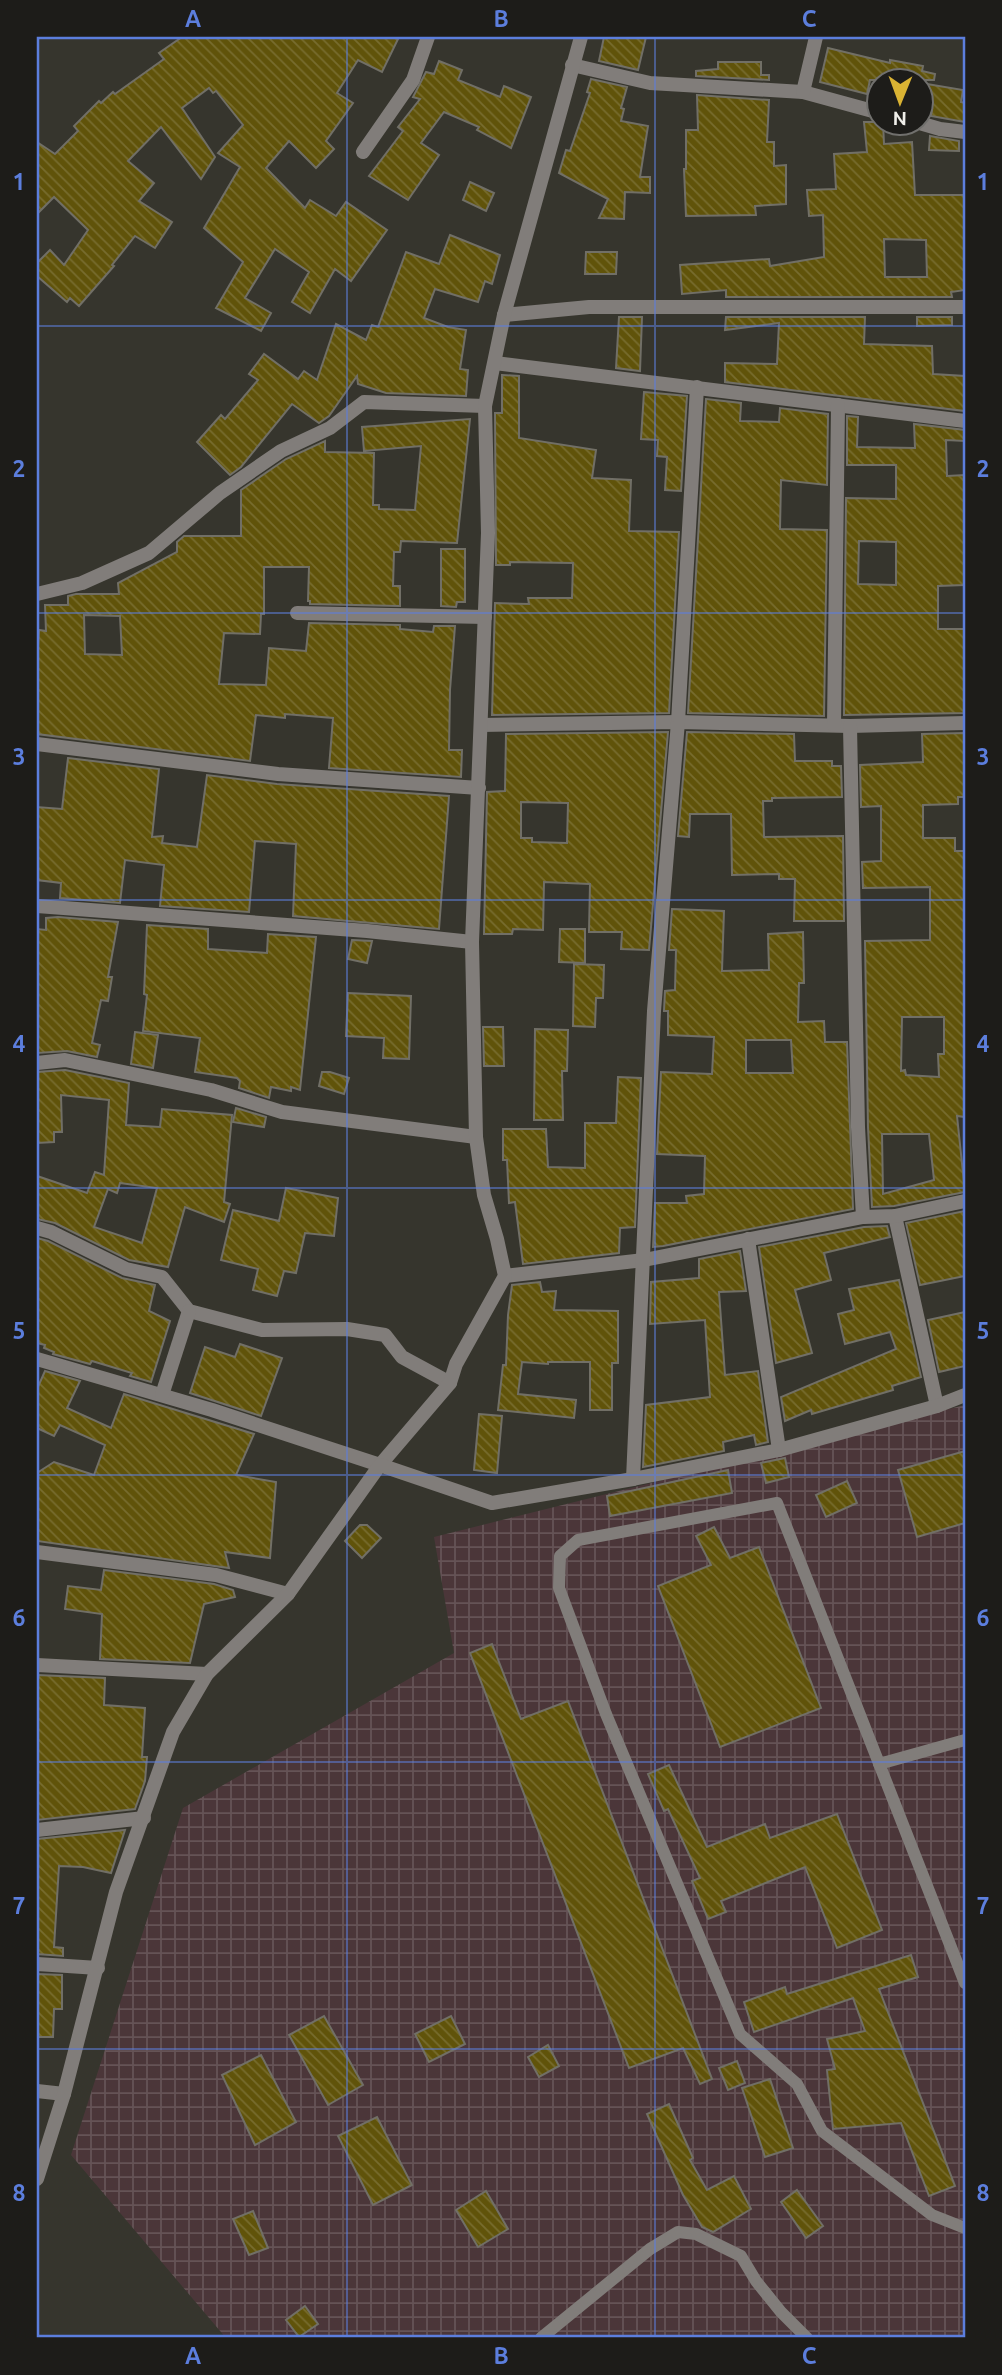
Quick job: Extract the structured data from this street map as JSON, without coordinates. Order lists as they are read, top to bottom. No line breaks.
{"north":"bottom","grid":{"columns":["A","B","C"],"rows":["1","2","3","4","5","6","7","8"]}}
